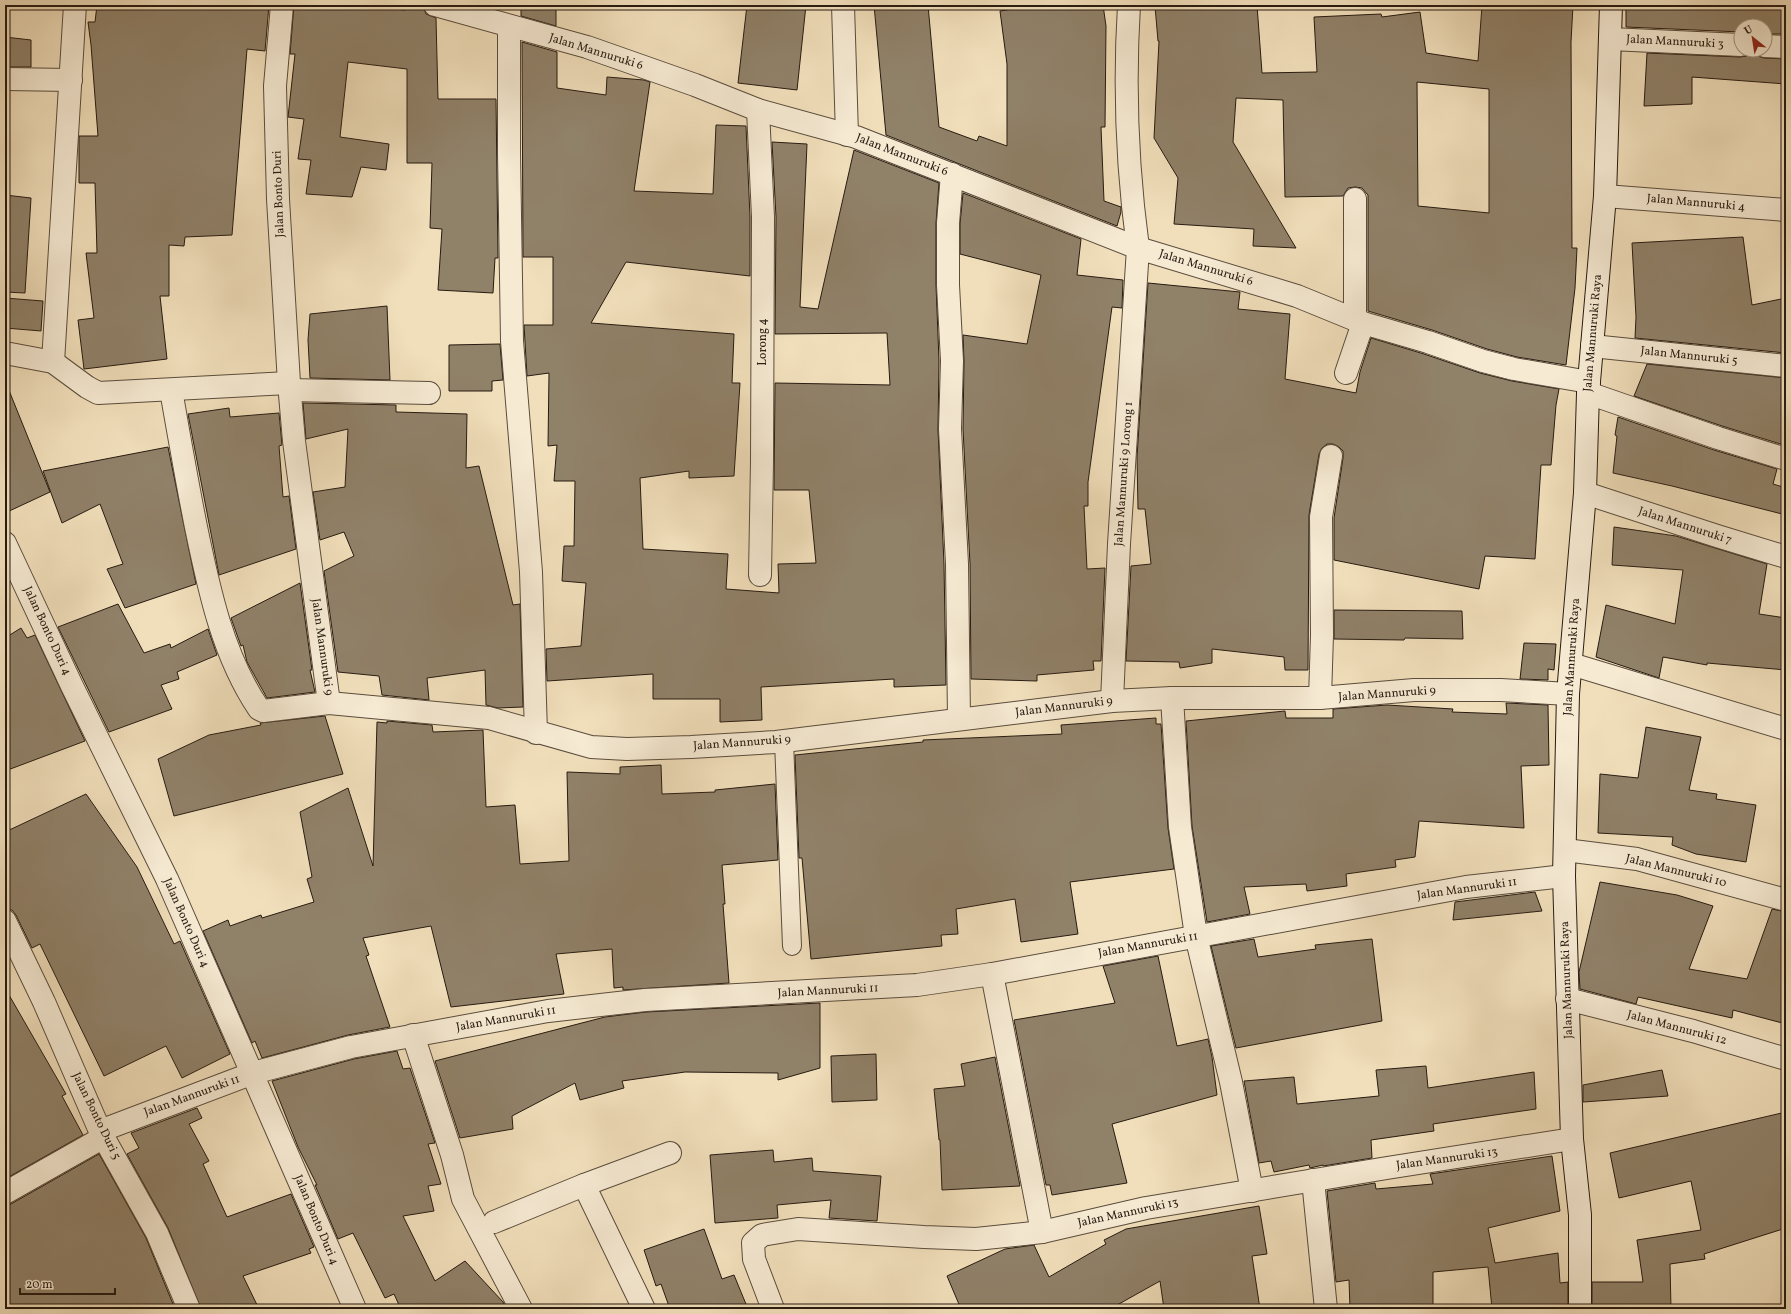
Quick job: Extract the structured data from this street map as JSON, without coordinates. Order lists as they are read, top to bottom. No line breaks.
{"streets":{"street":["Jalan Mannuruki 3","Jalan Mannuruki 6","Jalan Bonto Duri","Jalan Mannuruki 4","Jalan Mannuruki Raya","Lorong 4","Jalan Mannuruki 5","Jalan Mannuruki 9 Lorong 1","Jalan Mannuruki 7","Jalan Bonto Duri 4","Jalan Mannuruki 9","Jalan Mannuruki 10","Jalan Mannuruki 11","Jalan Mannuruki 12","Jalan Bonto Duri 5","Jalan Mannuruki 13"]},"crossings":[["Jalan Mannuruki 3","Jalan Mannuruki Raya"],["Jalan Mannuruki 6","Jalan Mannuruki Raya"],["Jalan Mannuruki 6","Lorong 4"],["Jalan Mannuruki 6","Jalan Mannuruki 9 Lorong 1"],["Jalan Bonto Duri","Jalan Mannuruki 9"],["Jalan Mannuruki 4","Jalan Mannuruki Raya"],["Jalan Mannuruki Raya","Jalan Mannuruki 5"],["Jalan Mannuruki Raya","Jalan Mannuruki 7"],["Jalan Mannuruki Raya","Jalan Mannuruki 9"],["Jalan Mannuruki Raya","Jalan Mannuruki 10"],["Jalan Mannuruki Raya","Jalan Mannuruki 11"],["Jalan Mannuruki Raya","Jalan Mannuruki 12"],["Jalan Mannuruki Raya","Jalan Mannuruki 13"],["Jalan Mannuruki 9 Lorong 1","Jalan Mannuruki 9"],["Jalan Bonto Duri 4","Jalan Mannuruki 11"],["Jalan Mannuruki 11","Jalan Bonto Duri 5"]],"scale_bar":"20 m","north":"top left"}
